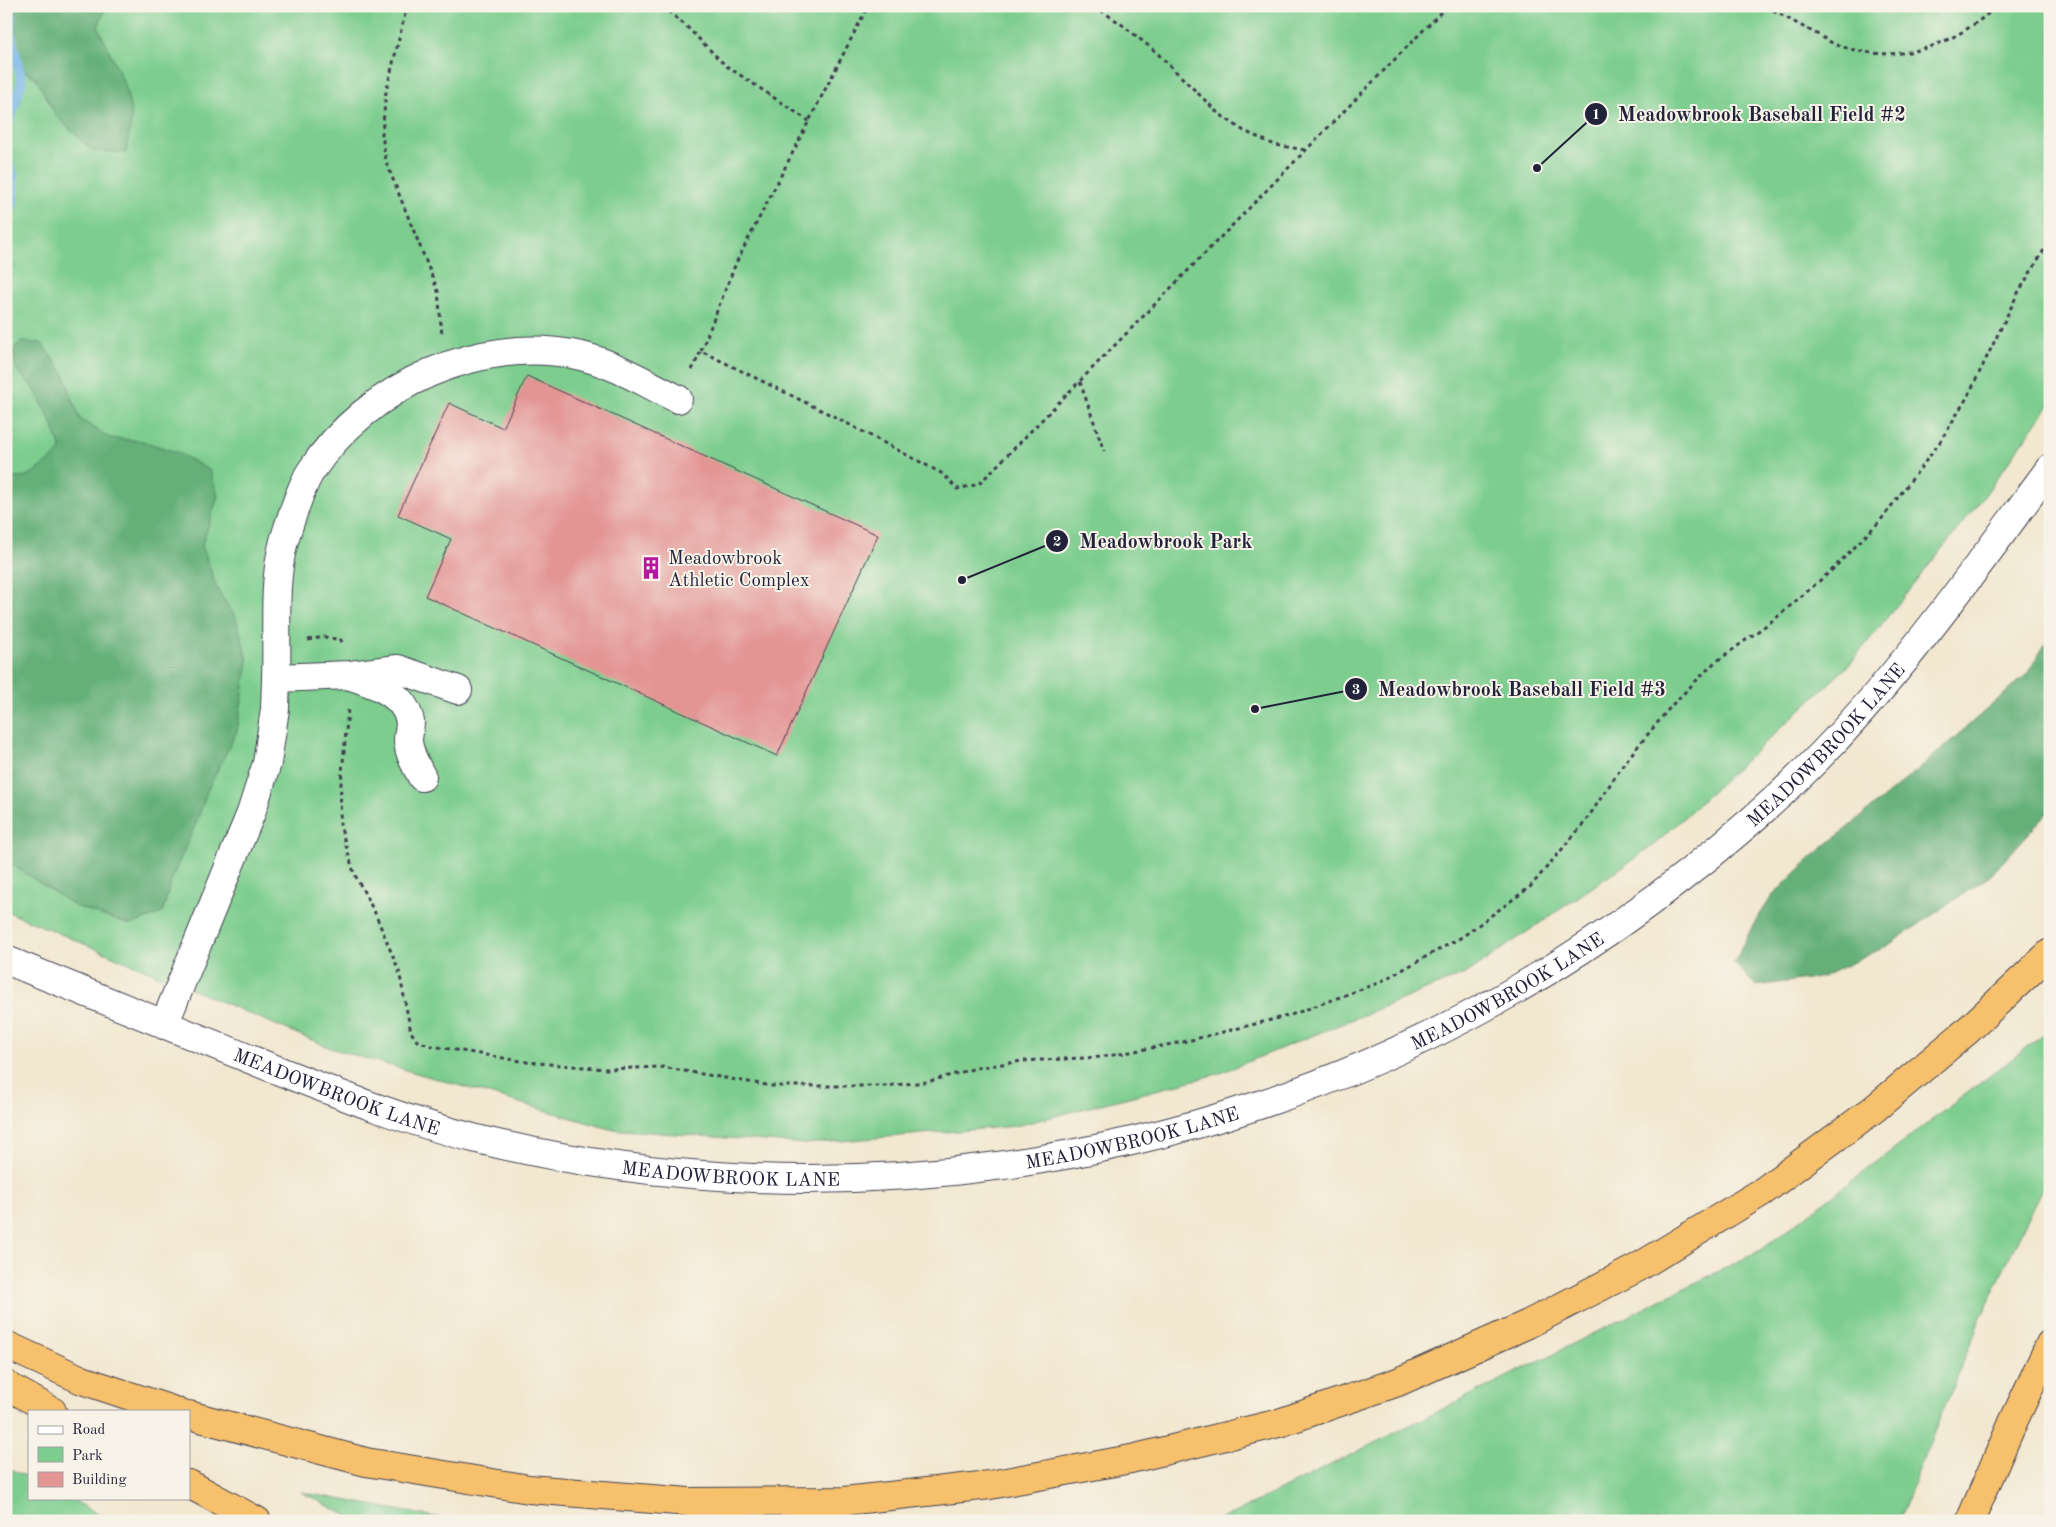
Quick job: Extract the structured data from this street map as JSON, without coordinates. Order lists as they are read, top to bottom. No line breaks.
{"streets":{"street":["MEADOWBROOK LANE"]},"places":{"other":["Meadowbrook Baseball Field #2","Meadowbrook Park","Meadowbrook Baseball Field #3"],"building":["Meadowbrook Athletic Complex"]},"legend":["Road","Park","Building"]}
